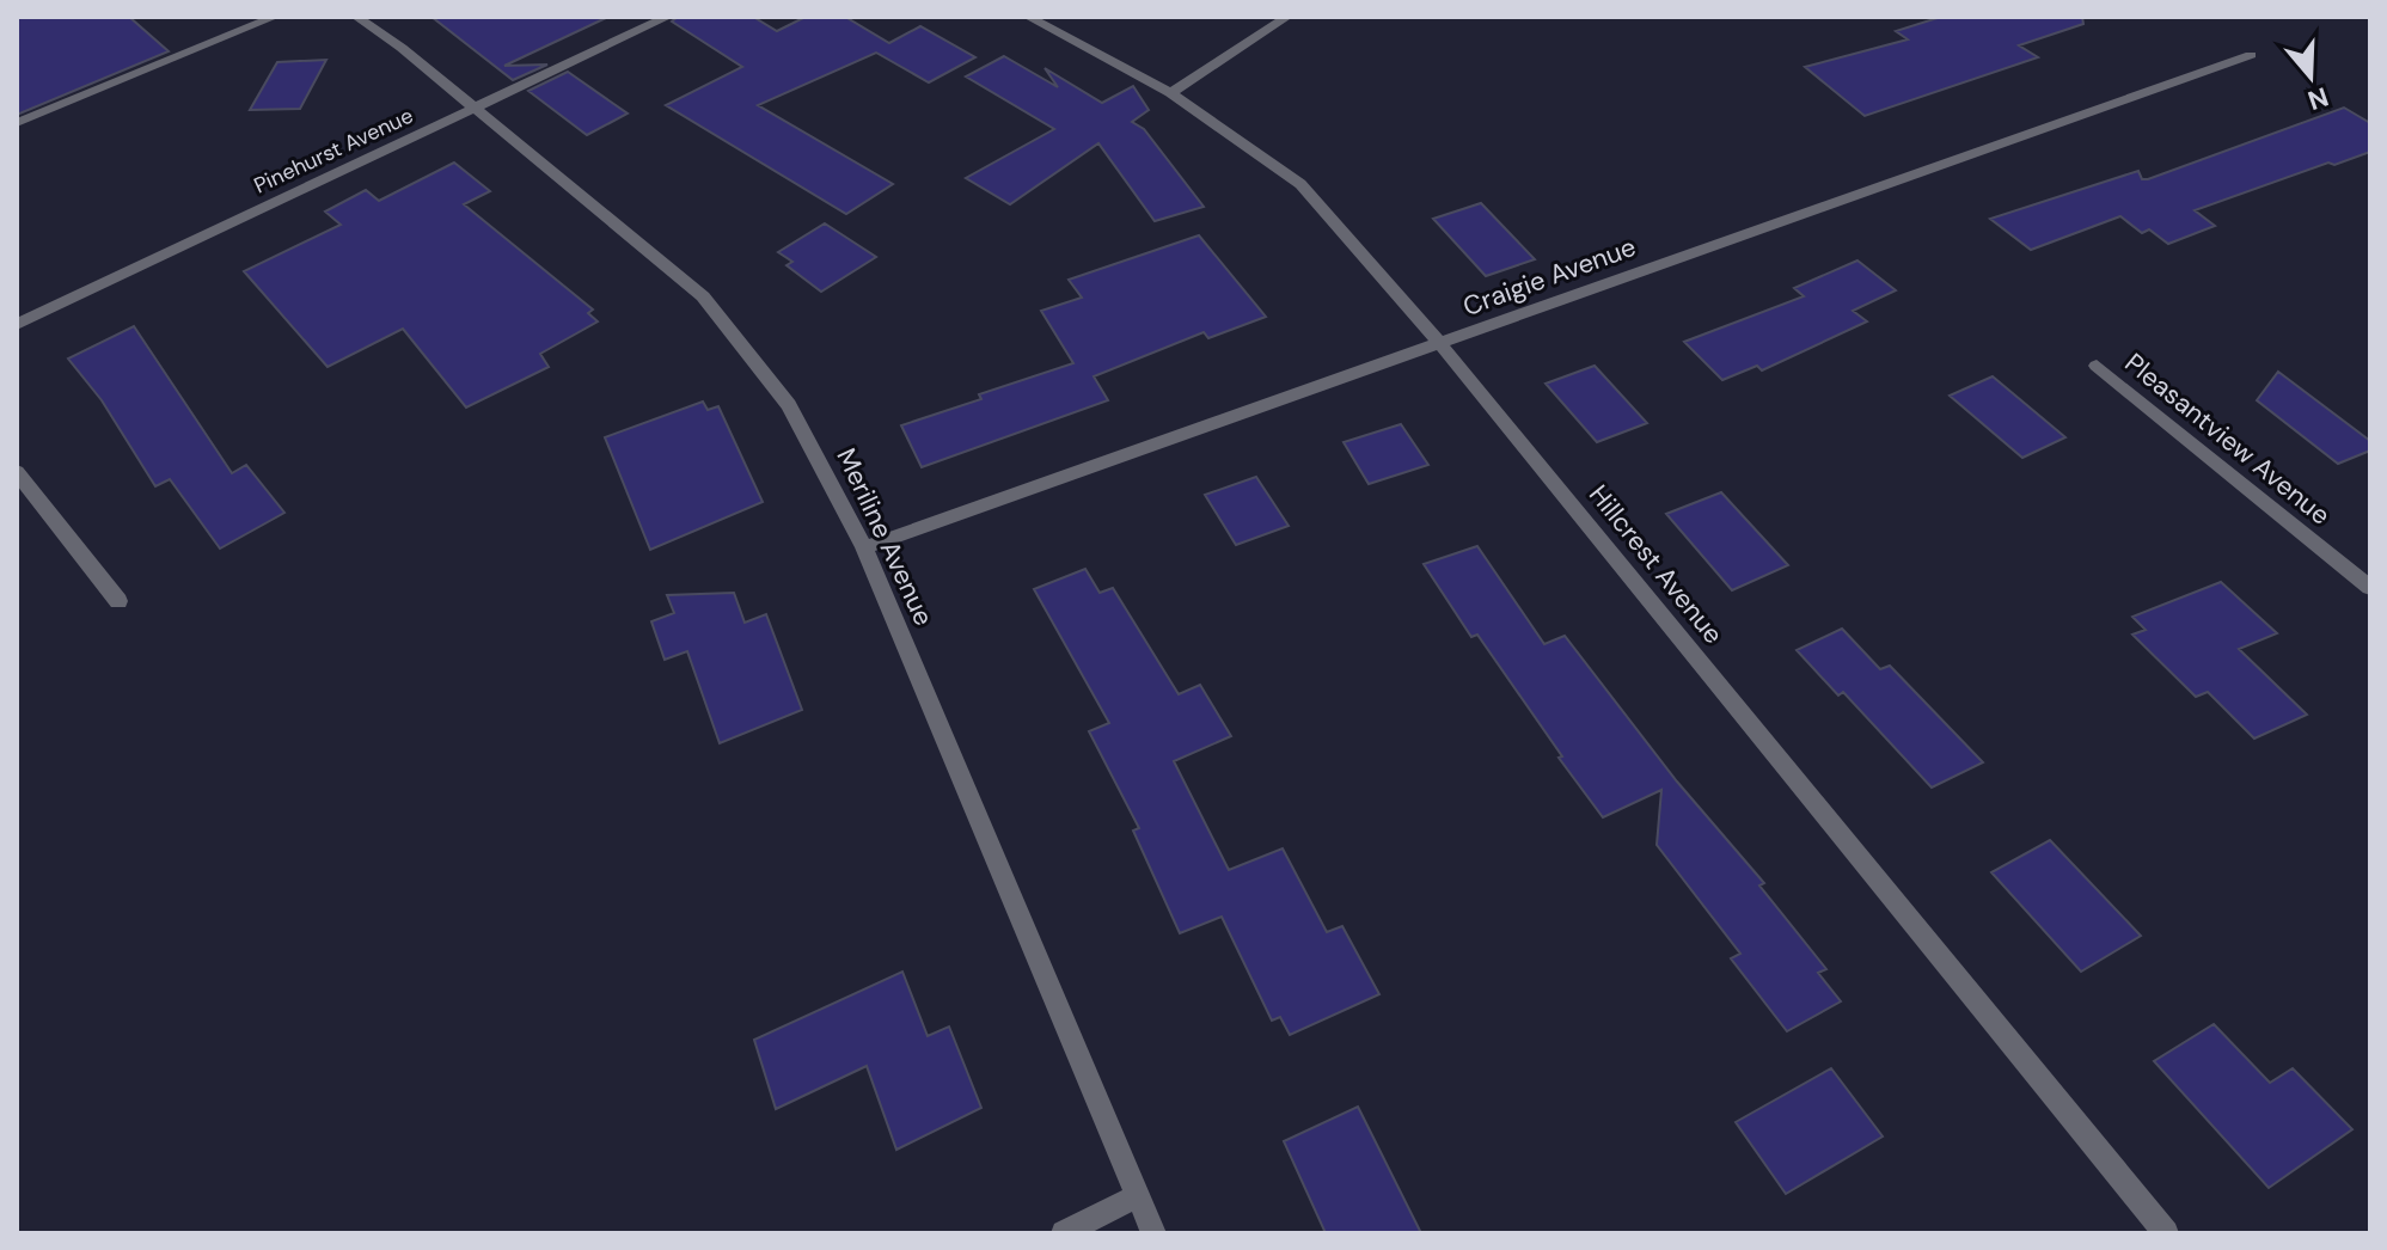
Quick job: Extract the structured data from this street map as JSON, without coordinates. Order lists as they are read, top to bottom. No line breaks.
{"streets":{"street":["Pinehurst Avenue","Craigie Avenue","Pleasantview Avenue","Meriline Avenue","Hillcrest Avenue"]},"crossings":[["Pinehurst Avenue","Meriline Avenue"],["Craigie Avenue","Meriline Avenue"],["Craigie Avenue","Hillcrest Avenue"]],"north":"bottom"}
